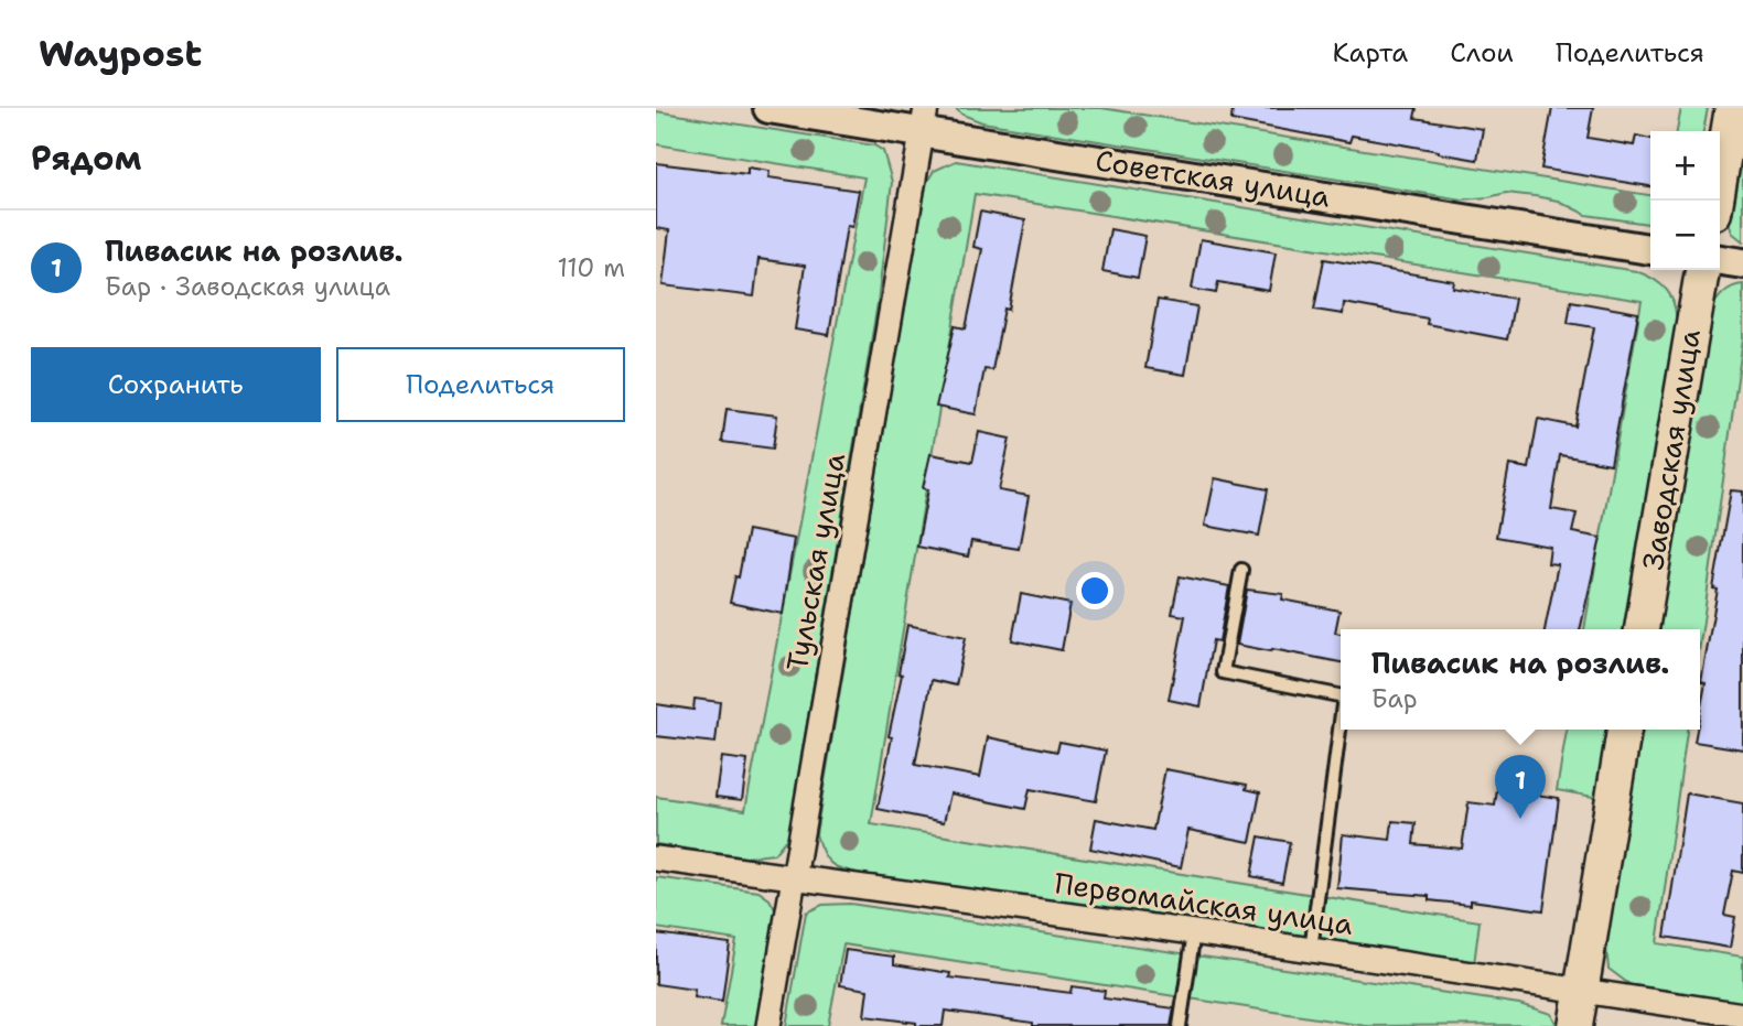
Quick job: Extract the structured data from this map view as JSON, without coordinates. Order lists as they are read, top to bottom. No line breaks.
{"streets":{"main road":["Заводская улица"],"street":["Советская улица","Тульская улица","Первомайская улица"]},"crossings":[["Советская улица","Тульская улица"],["Тульская улица","Первомайская улица"]],"page":{"header":"Waypost","nav":["Карта","Слои","Поделиться"],"heading":"Рядом","map_buttons":["+","−"],"list":[{"mark":"1","name":"Пивасик на розлив.","note":"Бар · Заводская улица","value":"110 m"}],"buttons":["Сохранить","Поделиться"],"popup":["Пивасик на розлив.","Бар"],"pins":"1"}}
